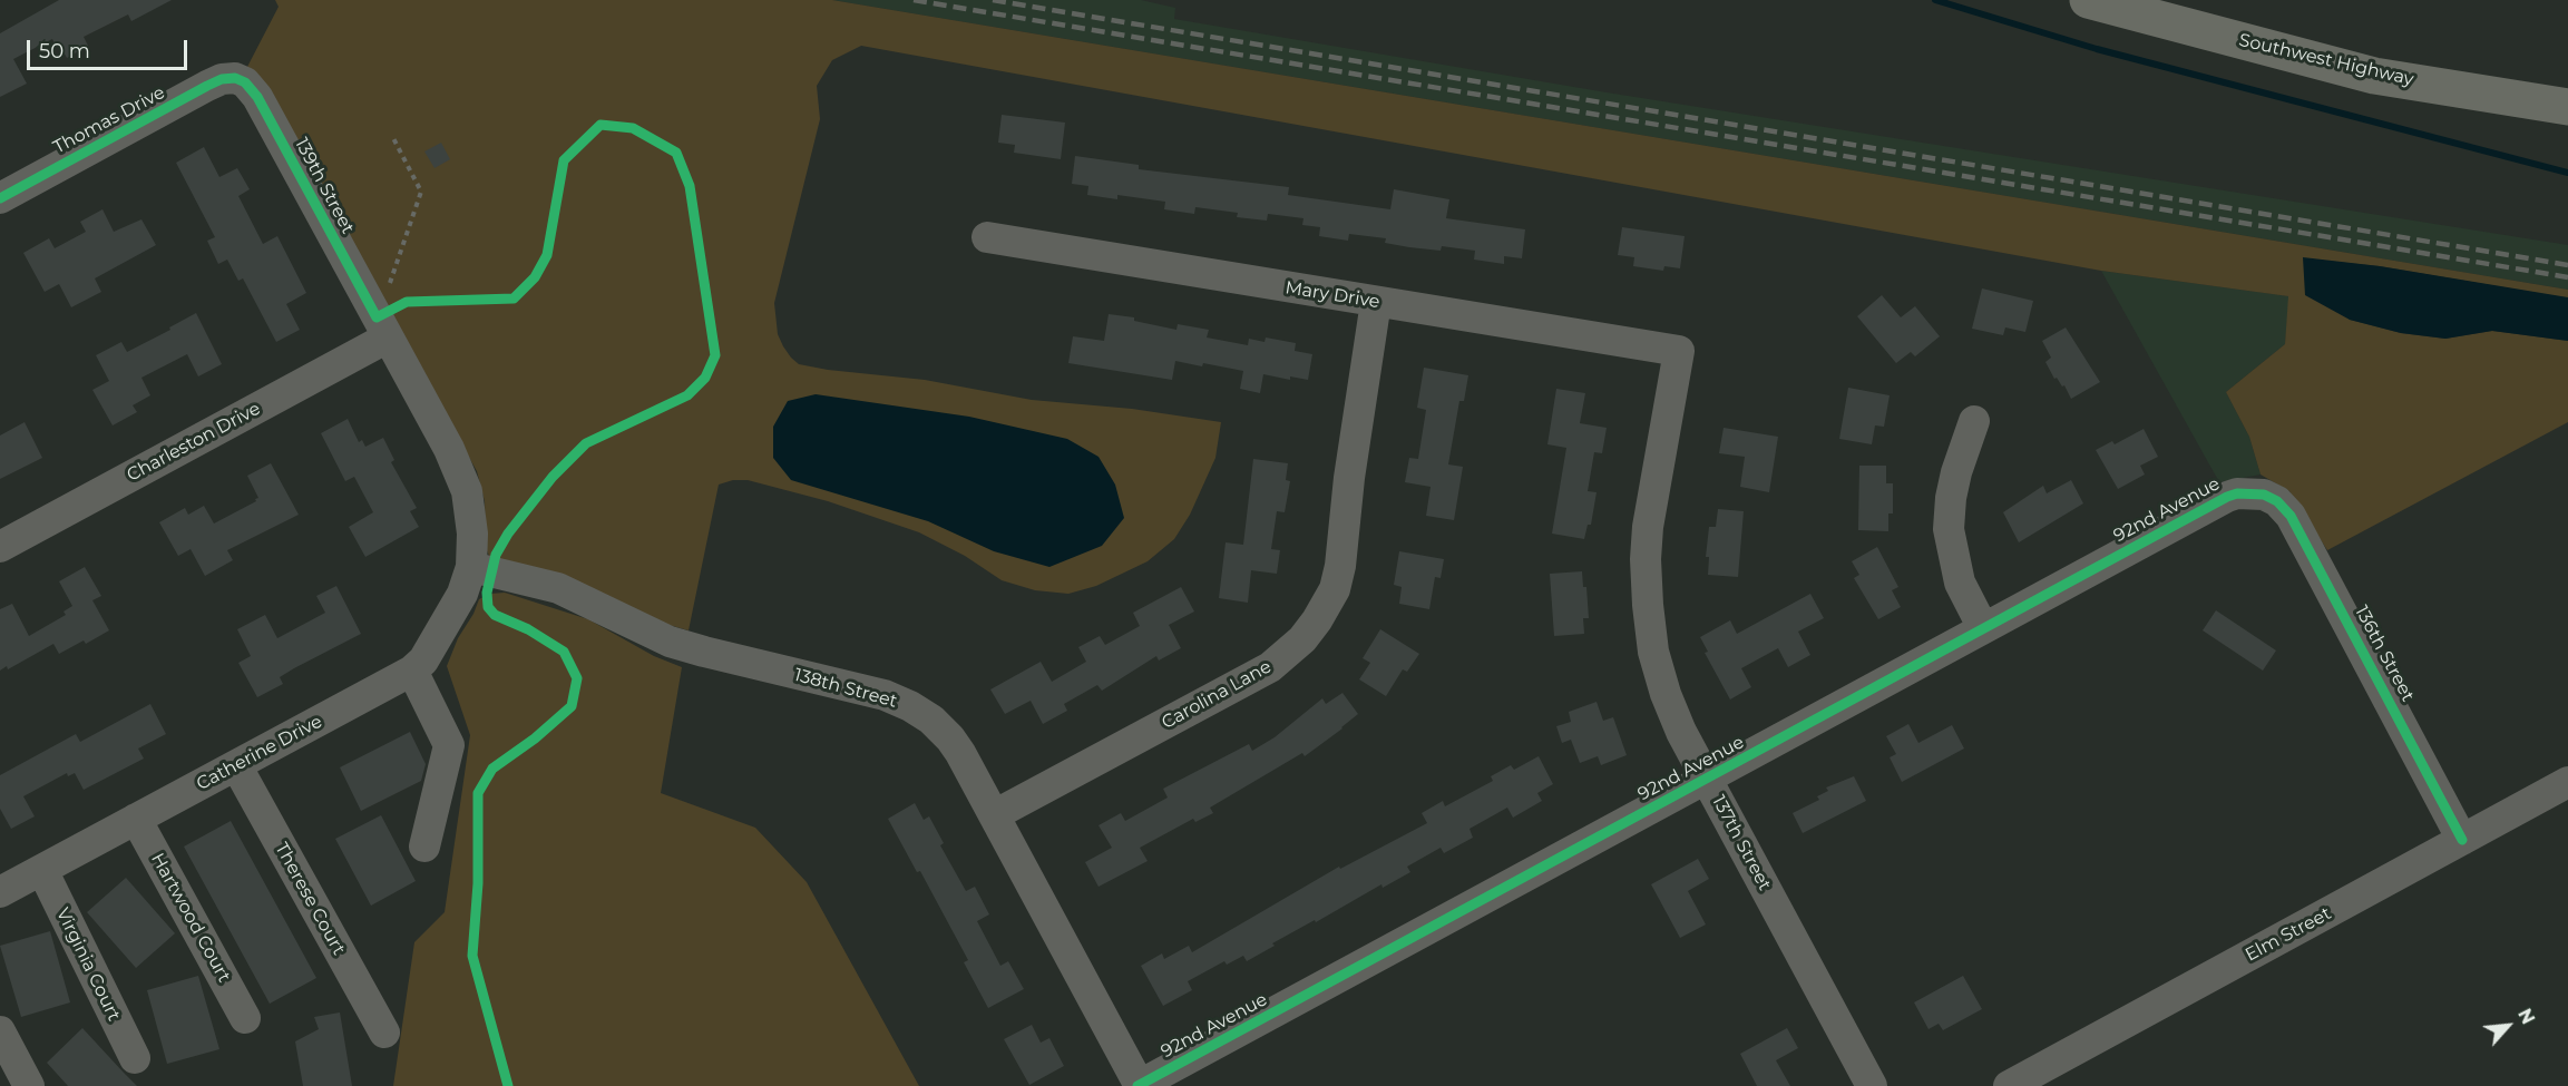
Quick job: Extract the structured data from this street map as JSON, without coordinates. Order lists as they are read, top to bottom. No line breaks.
{"streets":{"main road":["Southwest Highway"],"street":["Thomas Drive","139th Street","Mary Drive","Charleston Drive","92nd Avenue","136th Street","138th Street","Carolina Lane","Catherine Drive","137th Street","Therese Court","Hartwood Court","Elm Street","Virginia Court"]},"crossings":[["Thomas Drive","139th Street"],["139th Street","Charleston Drive"],["139th Street","138th Street"],["139th Street","Catherine Drive"],["Mary Drive","Carolina Lane"],["Mary Drive","137th Street"],["92nd Avenue","136th Street"],["92nd Avenue","138th Street"],["92nd Avenue","137th Street"],["136th Street","Elm Street"],["138th Street","Carolina Lane"],["138th Street","Catherine Drive"],["Catherine Drive","Therese Court"],["Catherine Drive","Hartwood Court"],["Catherine Drive","Virginia Court"]],"scale_bar":"50 m","north":"top right"}
